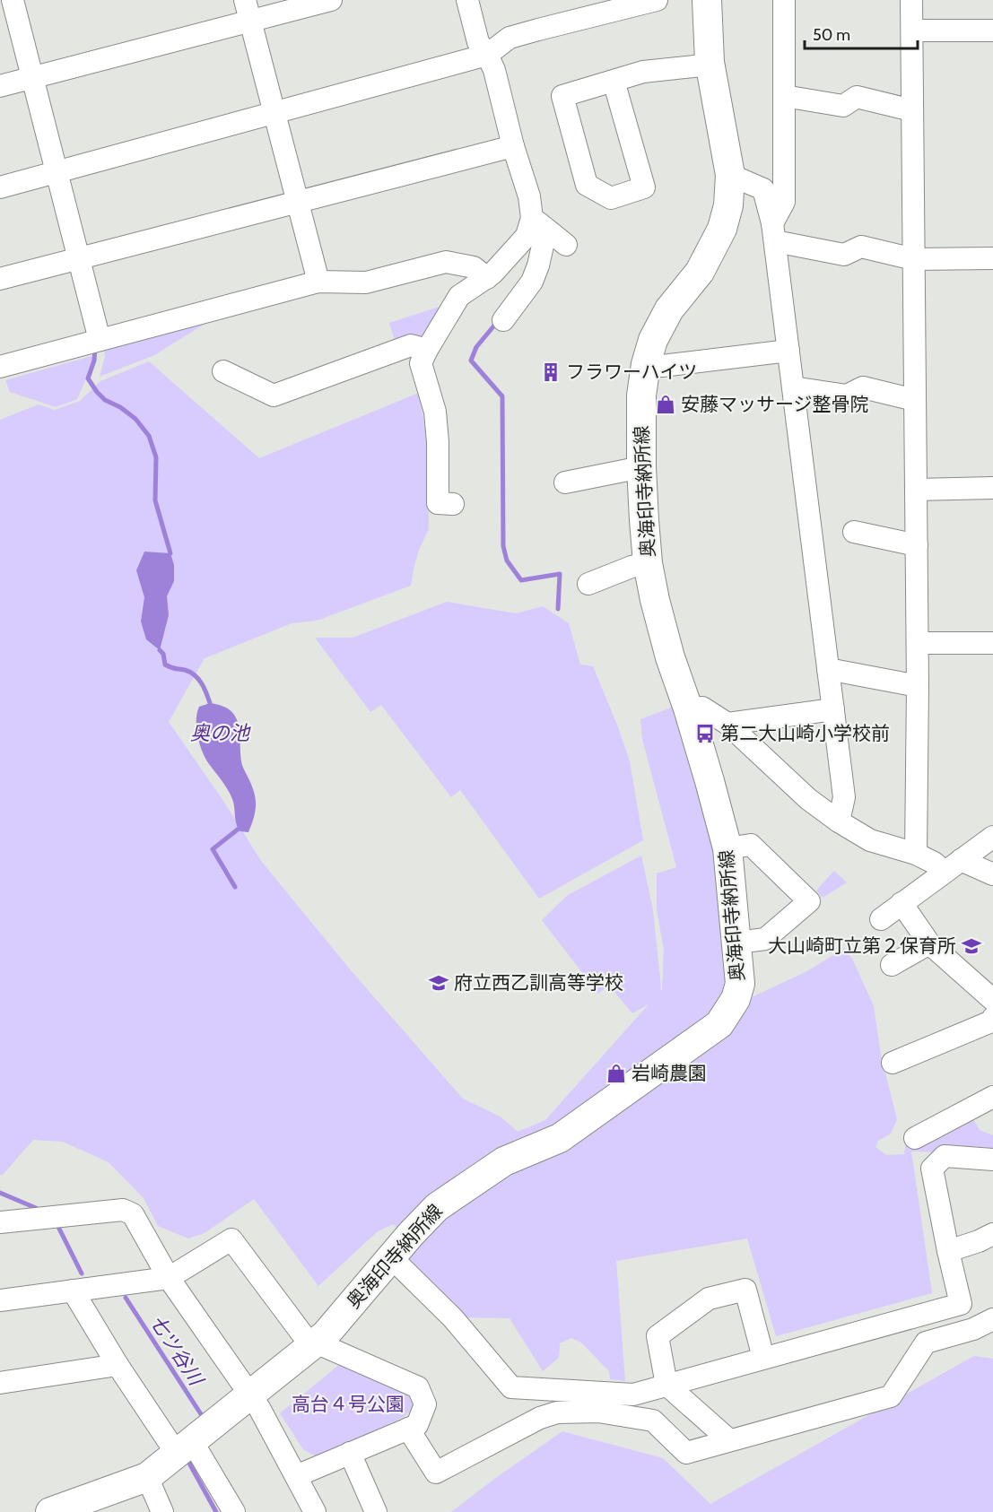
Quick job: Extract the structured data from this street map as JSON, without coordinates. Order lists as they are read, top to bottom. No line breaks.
{"streets":{"main road":["奥海印寺納所線"]},"water":["奥の池","七ツ谷川"],"parks":["高台４号公園"],"places":{"building":["フラワーハイツ"],"shop":["安藤マッサージ整骨院","岩崎農園"],"bus stop":["第二大山崎小学校前"],"school or university":["大山崎町立第２保育所","府立西乙訓高等学校"]},"scale_bar":"50 m"}
